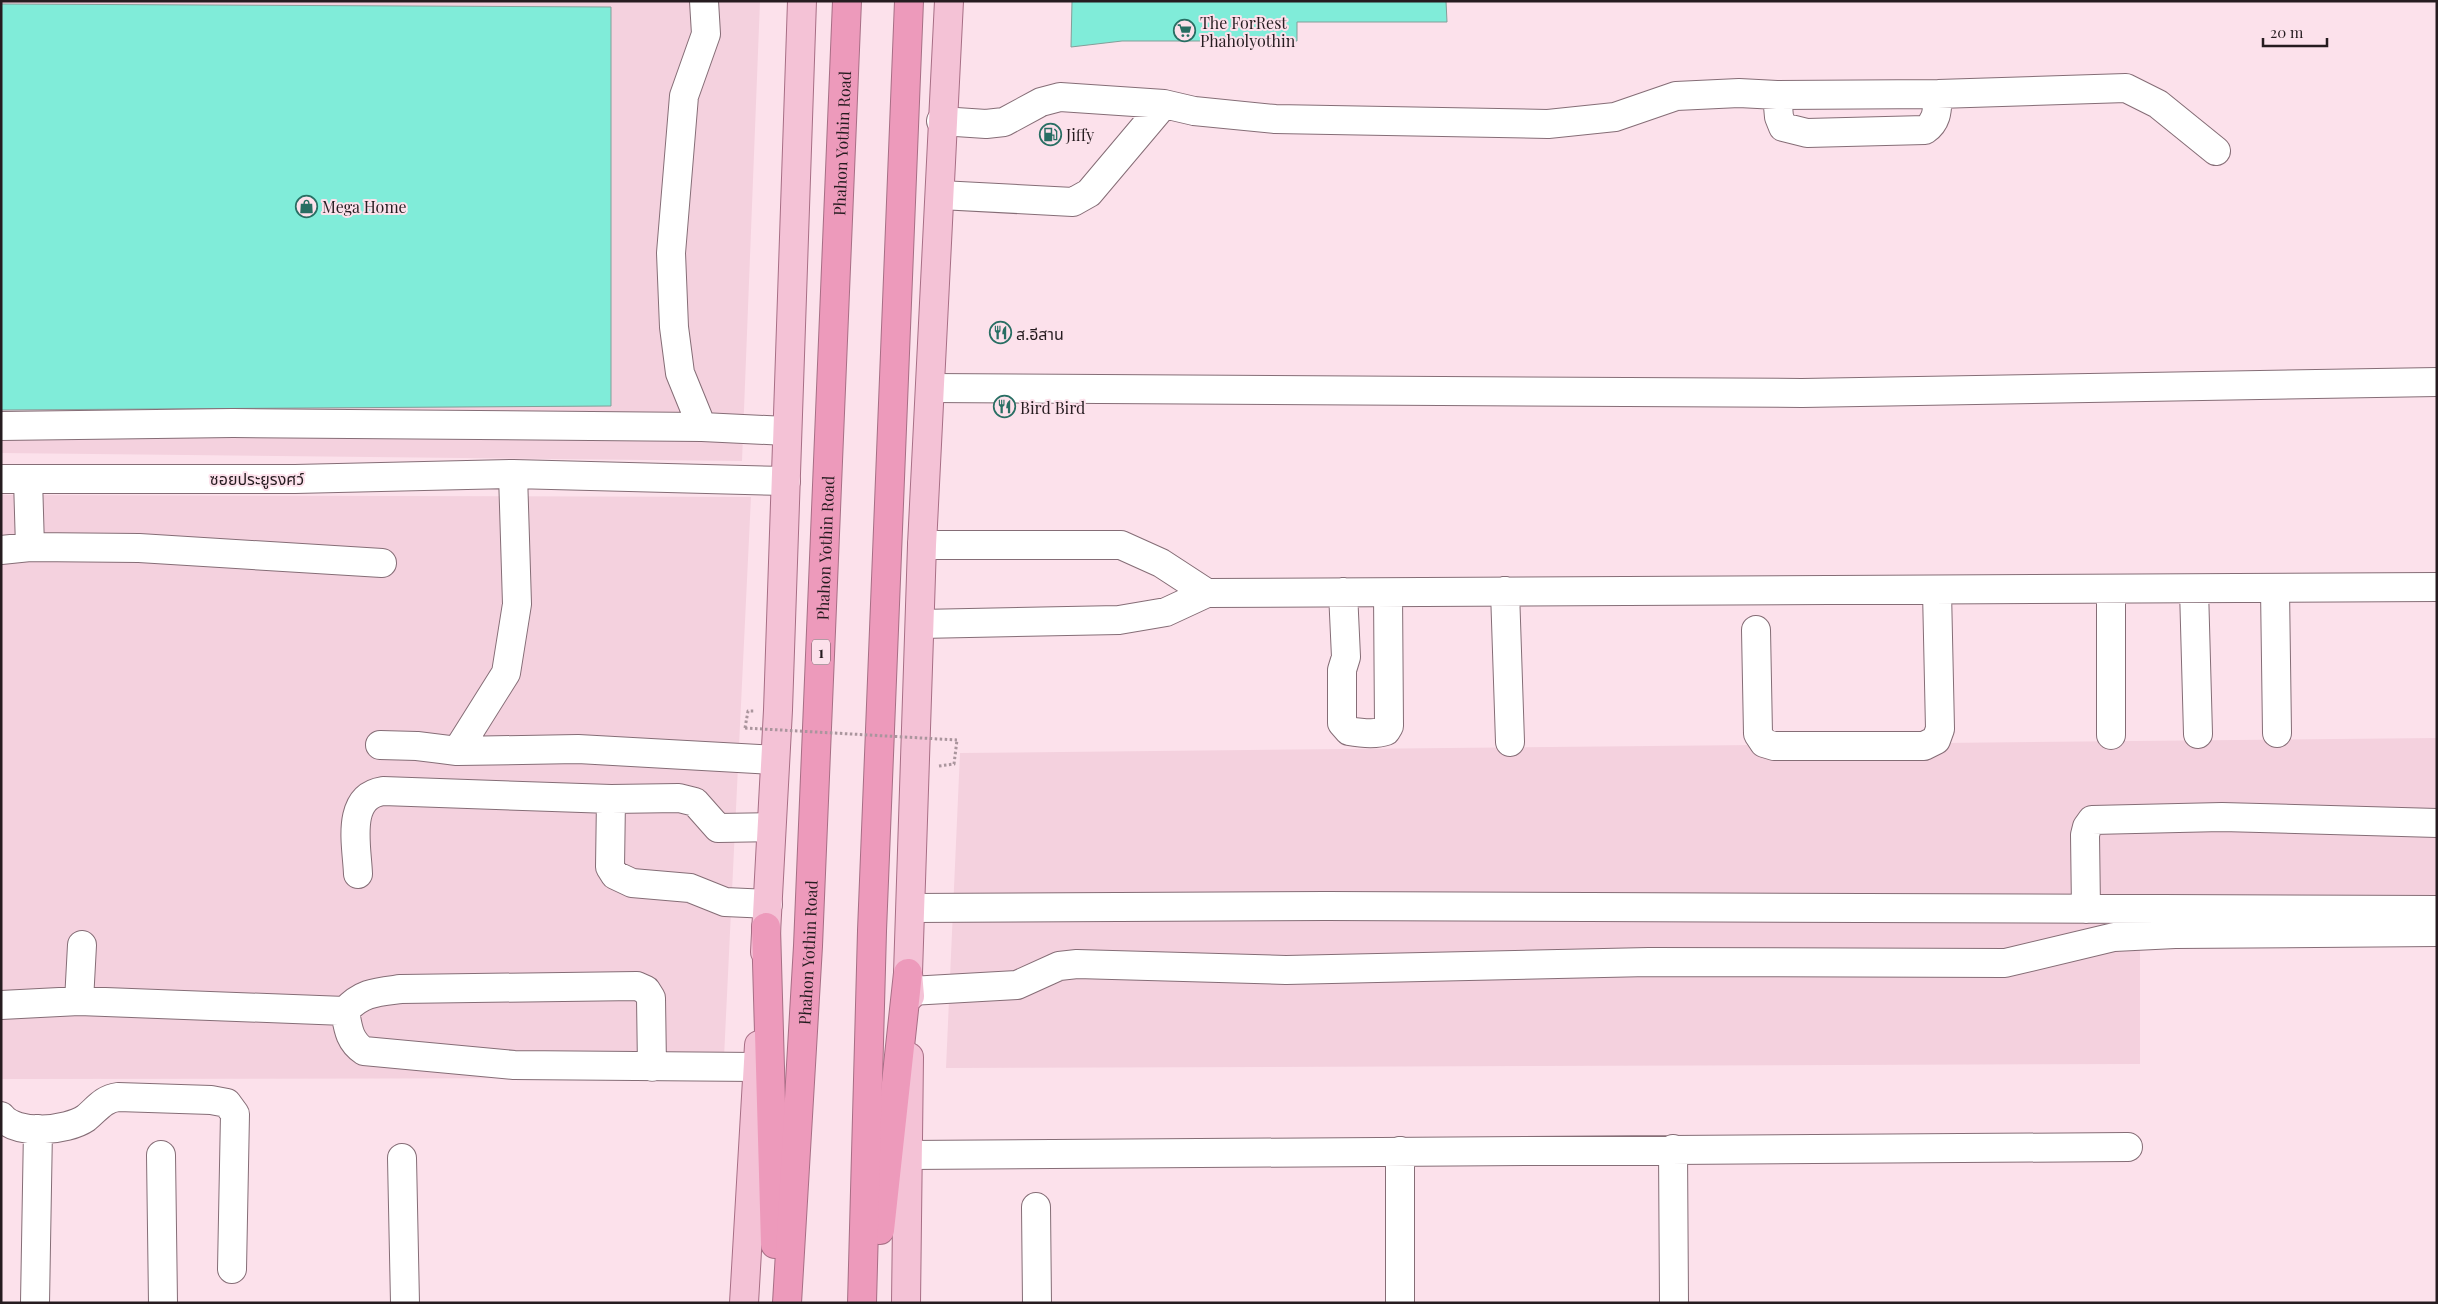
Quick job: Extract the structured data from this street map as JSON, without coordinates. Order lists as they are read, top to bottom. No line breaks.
{"streets":{"highway":["Phahon Yothin Road","1"],"street":["ซอยประยูรงศว์"]},"places":{"supermarket":["The ForRest Phaholyothin"],"fuel station":["Jiffy"],"shop":["Mega Home"],"restaurant":["ส.อีสาน","Bird Bird"]},"scale_bar":"20 m"}
